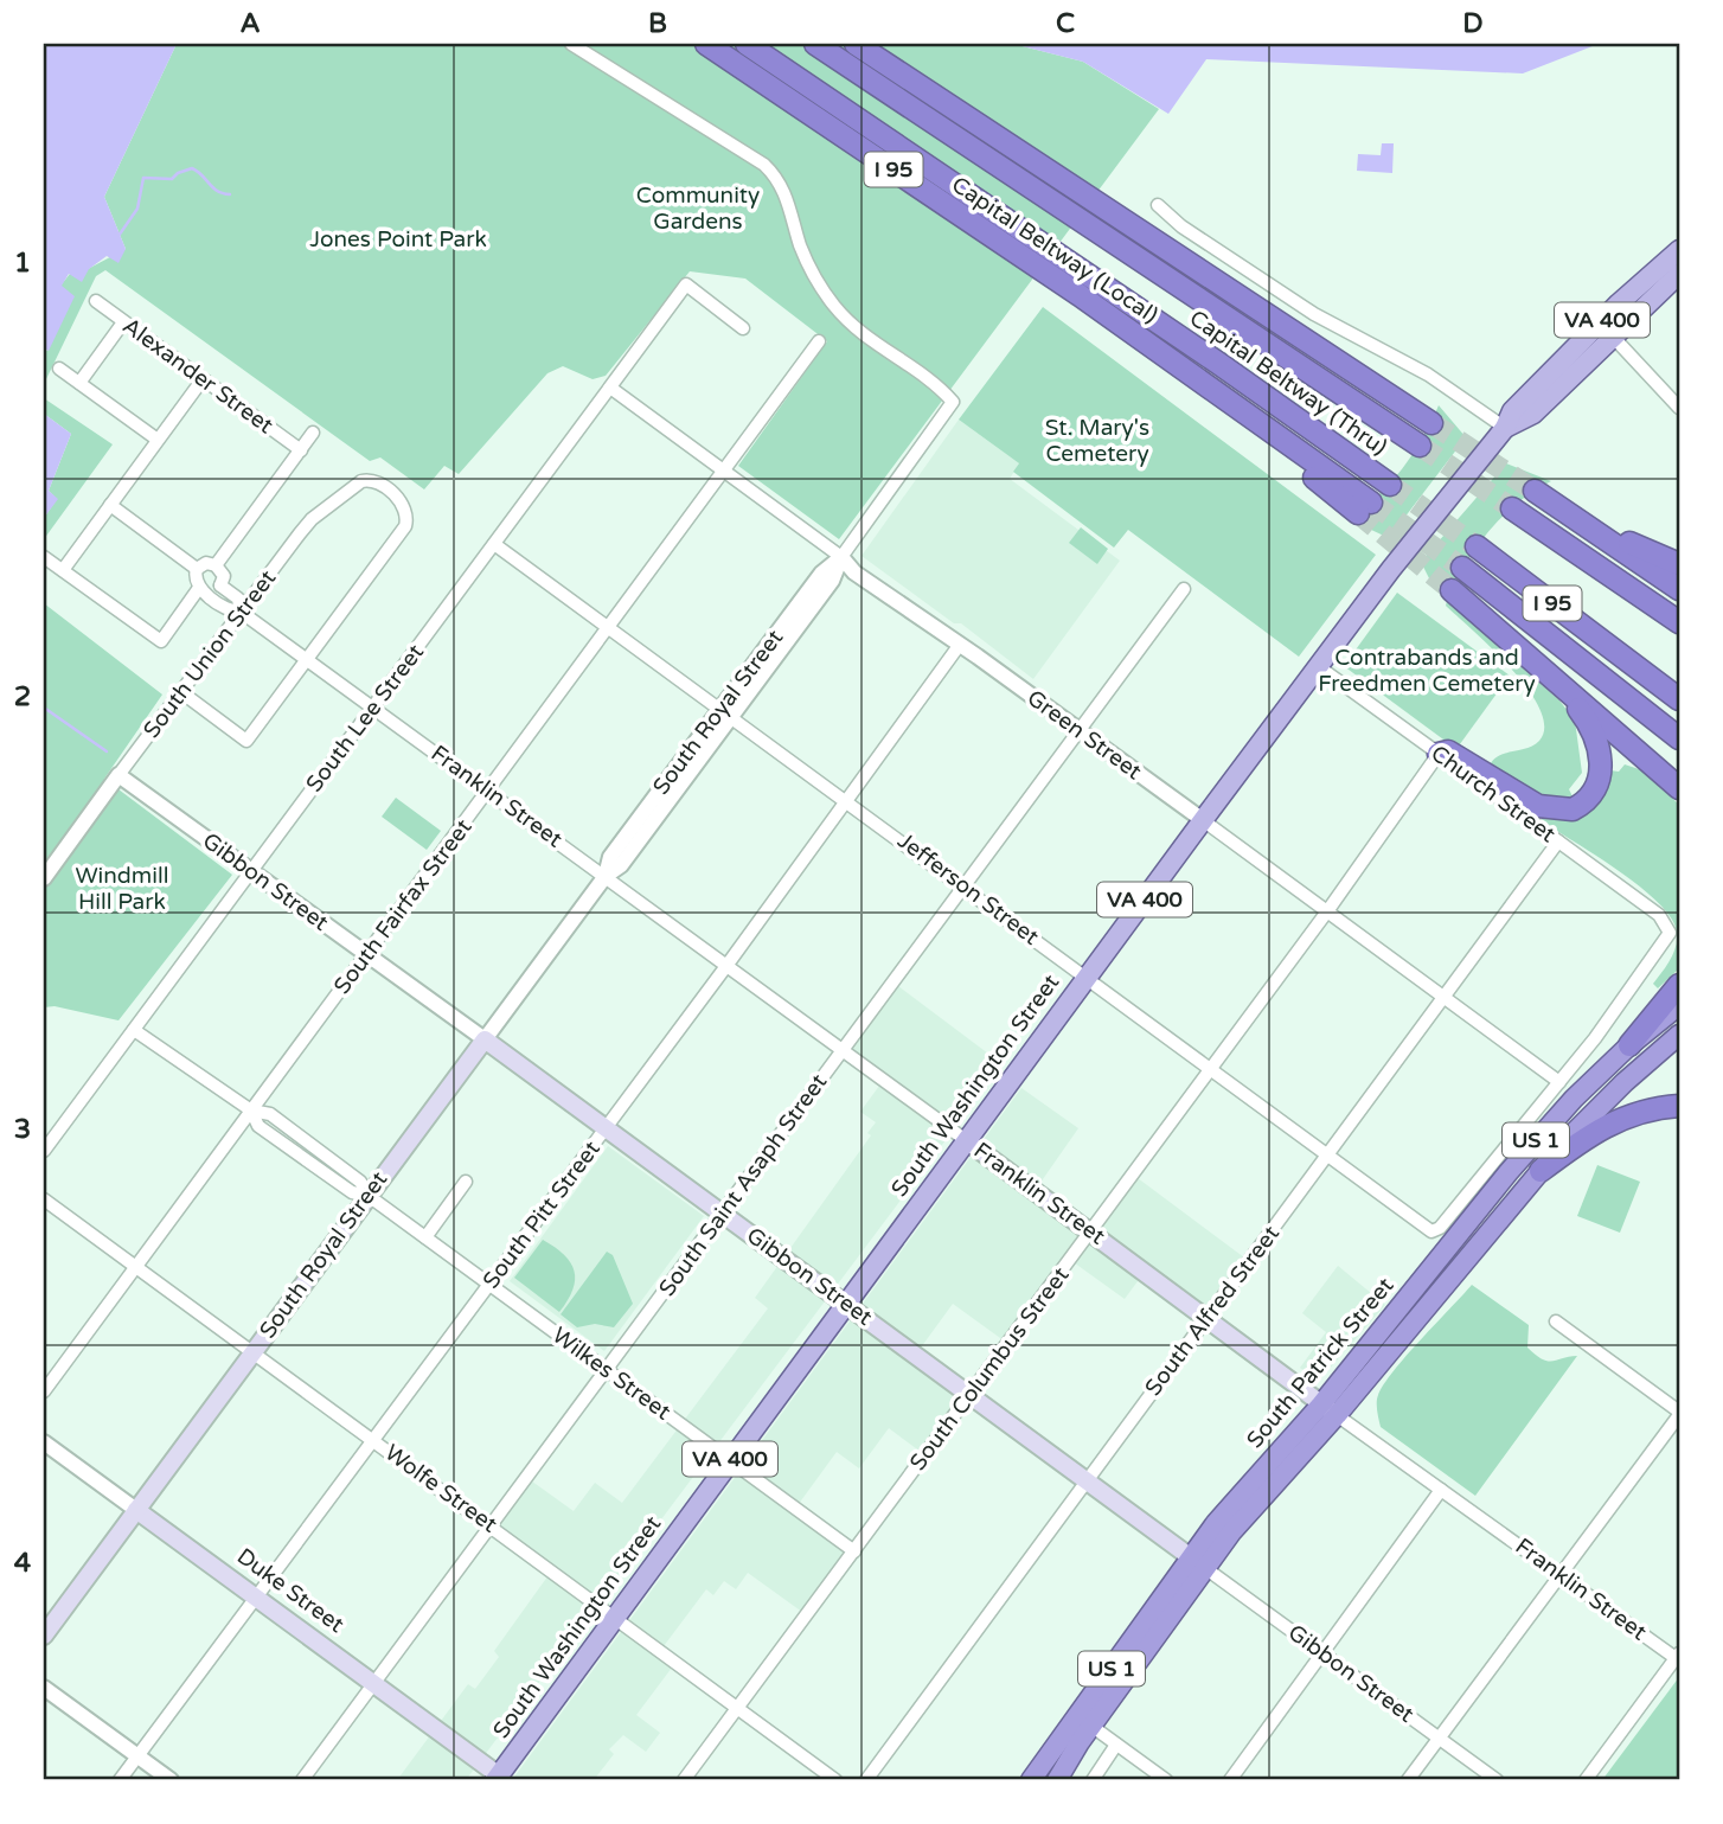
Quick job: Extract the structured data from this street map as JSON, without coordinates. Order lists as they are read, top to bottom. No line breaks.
{"streets":{"highway":["I 95","Capital Beltway (Local)","Capital Beltway (Thru)","US 1","South Patrick Street"],"main road":["VA 400","South Royal Street","Franklin Street","Gibbon Street","South Washington Street","Duke Street"],"street":["Alexander Street","South Union Street","South Lee Street","Green Street","Church Street","Jefferson Street","South Fairfax Street","South Saint Asaph Street","South Pitt Street","South Alfred Street","South Columbus Street","Wilkes Street","Wolfe Street"]},"crossings":[["Capital Beltway (Local)","Capital Beltway (Thru)"],["South Union Street","Franklin Street"],["South Union Street","Gibbon Street"],["South Royal Street","Green Street"],["South Royal Street","Franklin Street"],["South Royal Street","Gibbon Street"],["South Royal Street","Jefferson Street"],["South Royal Street","Wilkes Street"],["South Royal Street","Wolfe Street"],["South Royal Street","Duke Street"],["South Lee Street","Green Street"],["South Lee Street","Franklin Street"],["South Lee Street","Gibbon Street"],["South Lee Street","Jefferson Street"],["South Lee Street","Wilkes Street"],["Green Street","Church Street"],["Green Street","Jefferson Street"],["Green Street","South Fairfax Street"],["Green Street","South Washington Street"],["Green Street","South Saint Asaph Street"],["Green Street","South Pitt Street"],["Green Street","South Alfred Street"],["Green Street","South Columbus Street"],["Church Street","Jefferson Street"],["Church Street","South Washington Street"],["Church Street","South Alfred Street"],["Church Street","South Columbus Street"],["Franklin Street","South Fairfax Street"],["Franklin Street","South Washington Street"],["Franklin Street","South Saint Asaph Street"],["Franklin Street","South Pitt Street"],["Franklin Street","South Alfred Street"],["Franklin Street","South Patrick Street"],["Franklin Street","South Columbus Street"],["Gibbon Street","South Fairfax Street"],["Gibbon Street","South Washington Street"],["Gibbon Street","South Saint Asaph Street"],["Gibbon Street","South Pitt Street"],["Gibbon Street","South Alfred Street"],["Gibbon Street","South Patrick Street"],["Gibbon Street","South Columbus Street"],["Jefferson Street","South Fairfax Street"],["Jefferson Street","South Washington Street"],["Jefferson Street","South Saint Asaph Street"],["Jefferson Street","South Pitt Street"],["Jefferson Street","South Alfred Street"],["Jefferson Street","South Columbus Street"],["South Fairfax Street","Wilkes Street"],["South Fairfax Street","Wolfe Street"],["South Washington Street","Wilkes Street"],["South Washington Street","Wolfe Street"],["South Washington Street","Duke Street"],["South Saint Asaph Street","Wilkes Street"],["South Saint Asaph Street","Wolfe Street"],["South Saint Asaph Street","Duke Street"],["South Pitt Street","Wilkes Street"],["South Pitt Street","Wolfe Street"],["South Pitt Street","Duke Street"],["South Columbus Street","Wilkes Street"],["South Columbus Street","Wolfe Street"]],"parks":["Community Gardens","Jones Point Park","St. Mary's Cemetery","Contrabands and Freedmen Cemetery","Windmill Hill Park"],"grid":{"columns":["A","B","C","D"],"rows":["1","2","3","4"]}}
